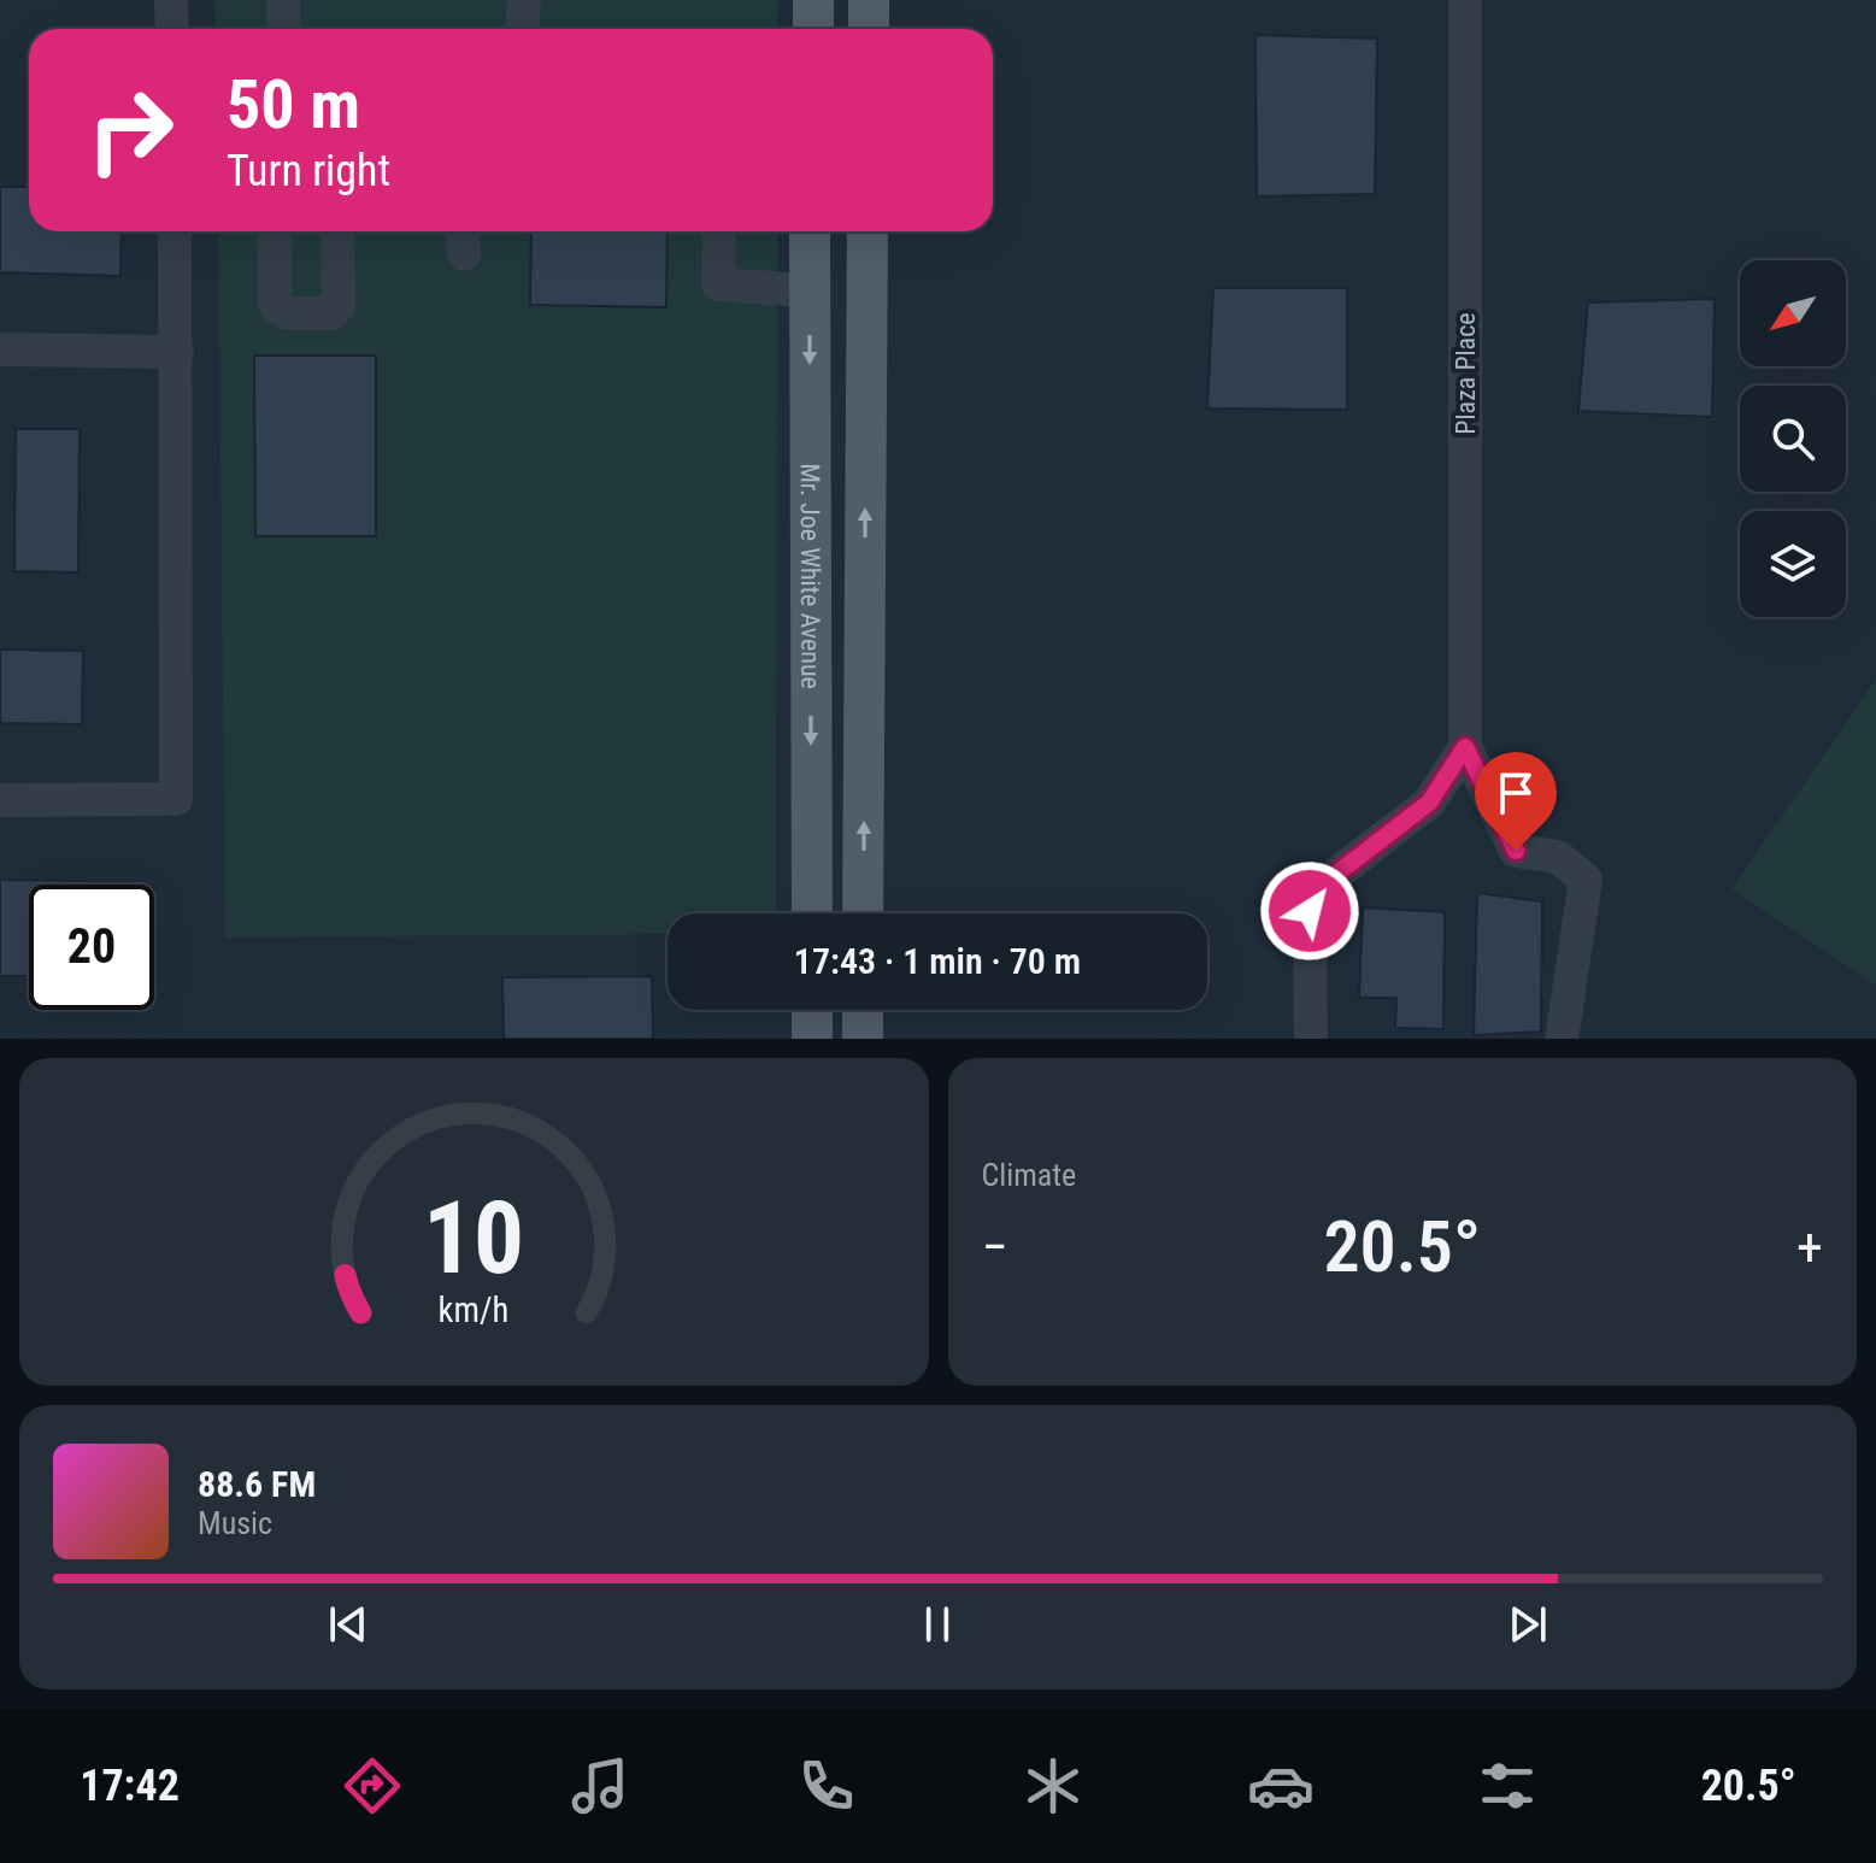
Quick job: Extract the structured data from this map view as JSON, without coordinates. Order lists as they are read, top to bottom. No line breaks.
{"streets":{"main road":["Mr. Joe White Avenue"],"street":["Plaza Place"]},"north":"bottom left","page":{"turn":["50 m","Turn right"],"limit":"20","trip":"17:43 · 1 min · 70 m","tile":"Climate","heat":["−","20.5°","+"],"song":["88.6 FM","Music"],"tabs":["17:42","20.5°"],"gauge":["10","km/h"]}}
